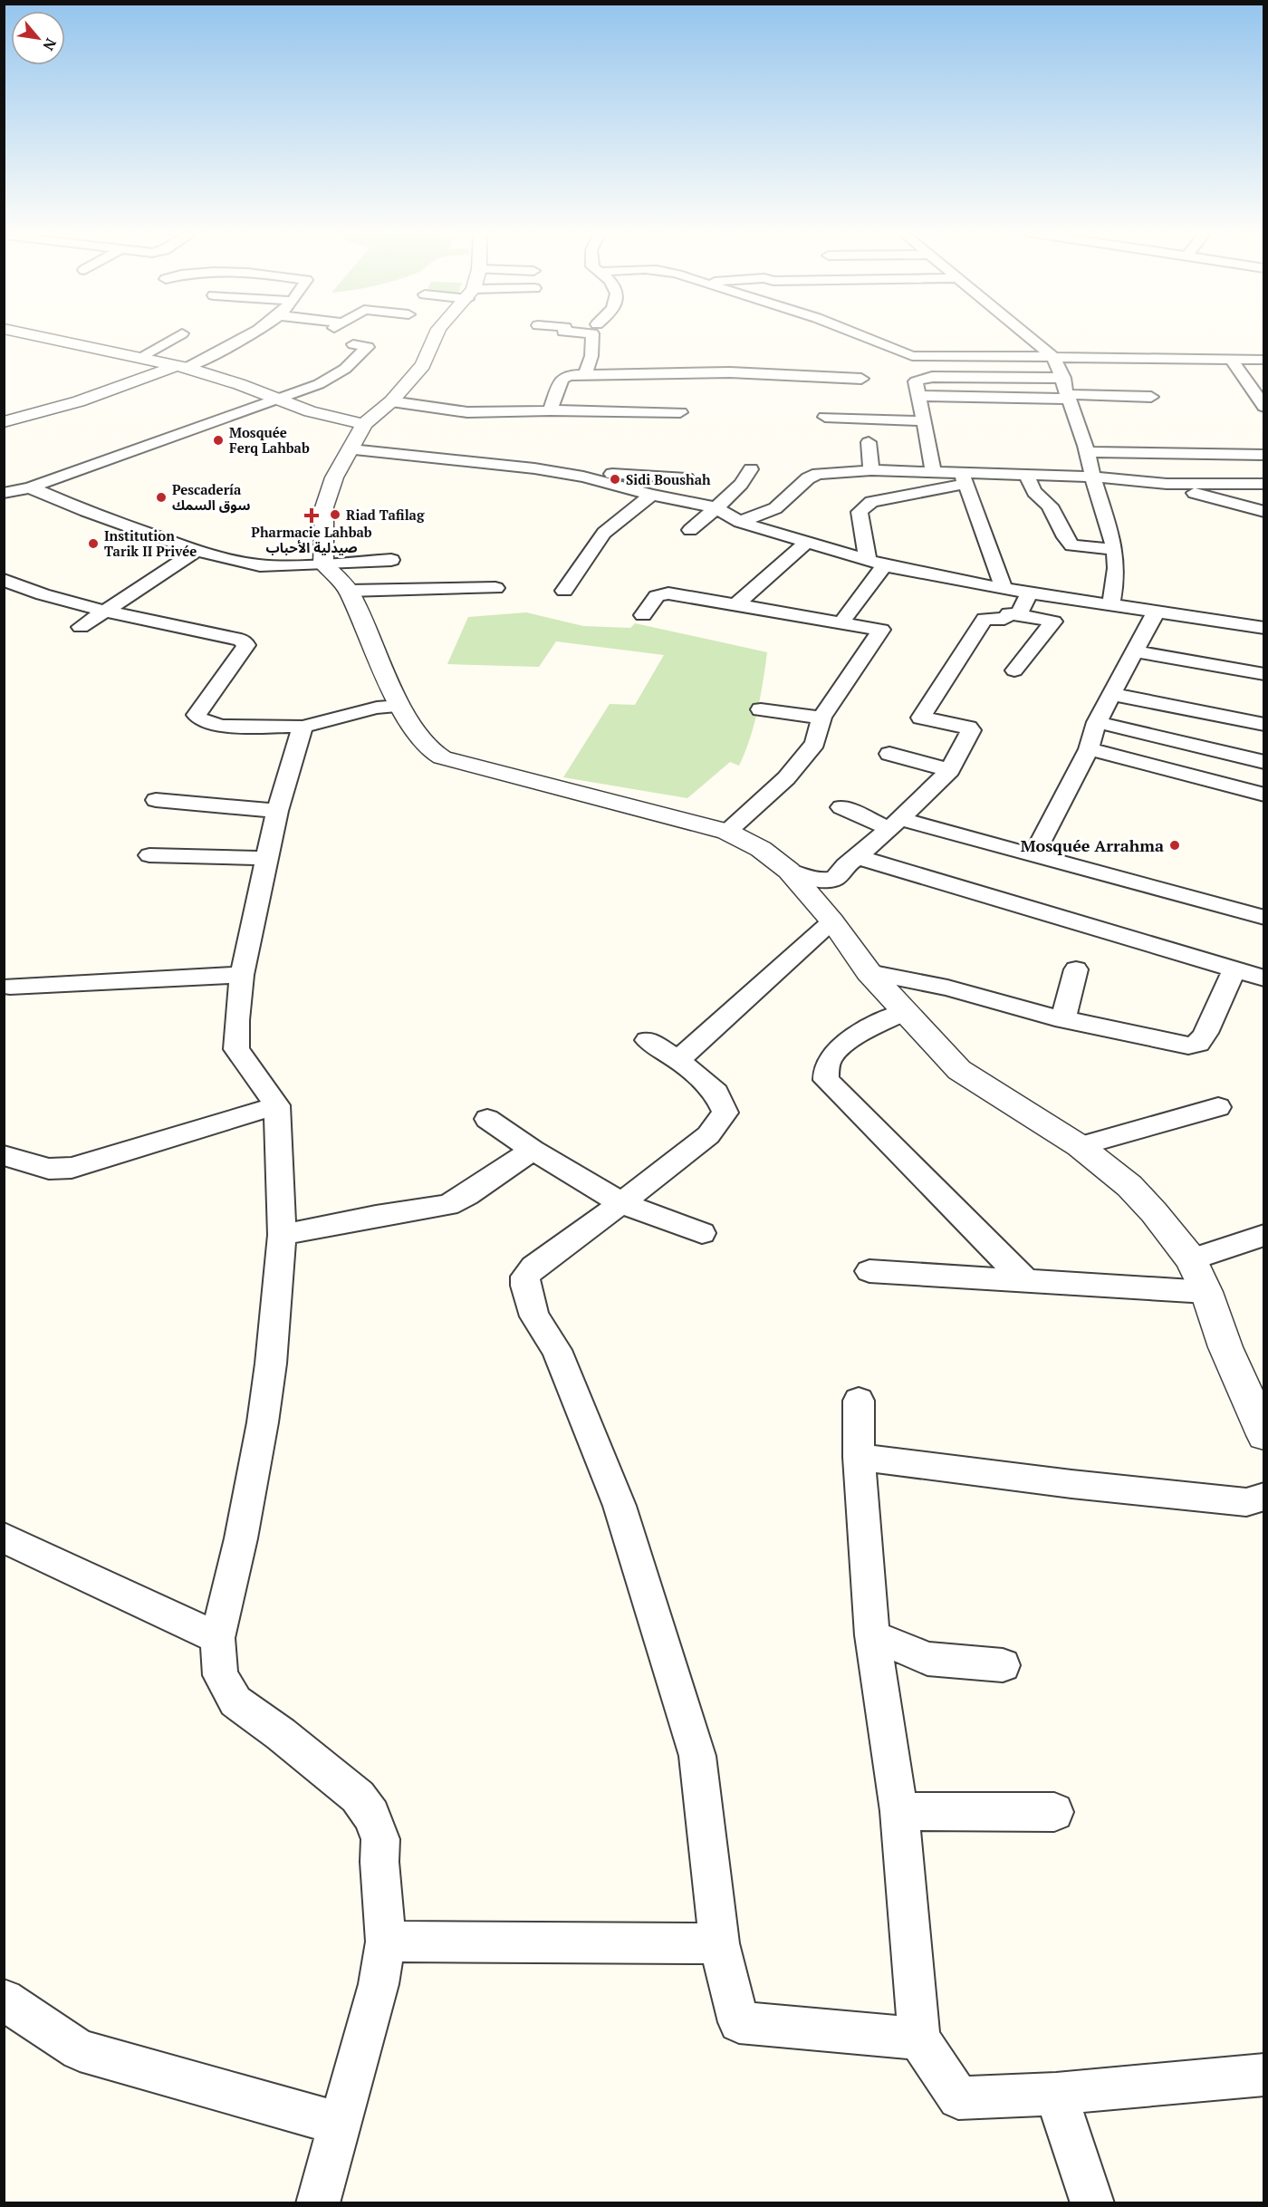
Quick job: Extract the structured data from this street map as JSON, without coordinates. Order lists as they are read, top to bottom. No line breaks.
{"places":{"other":["Mosquée Ferq Lahbab","Sidi Boushah","Pescadería سوق السمك","Riad Tafilag","Institution Tarik II Privée","Mosquée Arrahma"],"health":["Pharmacie Lahbab صيدلية الأحباب"]},"north":"bottom right"}
